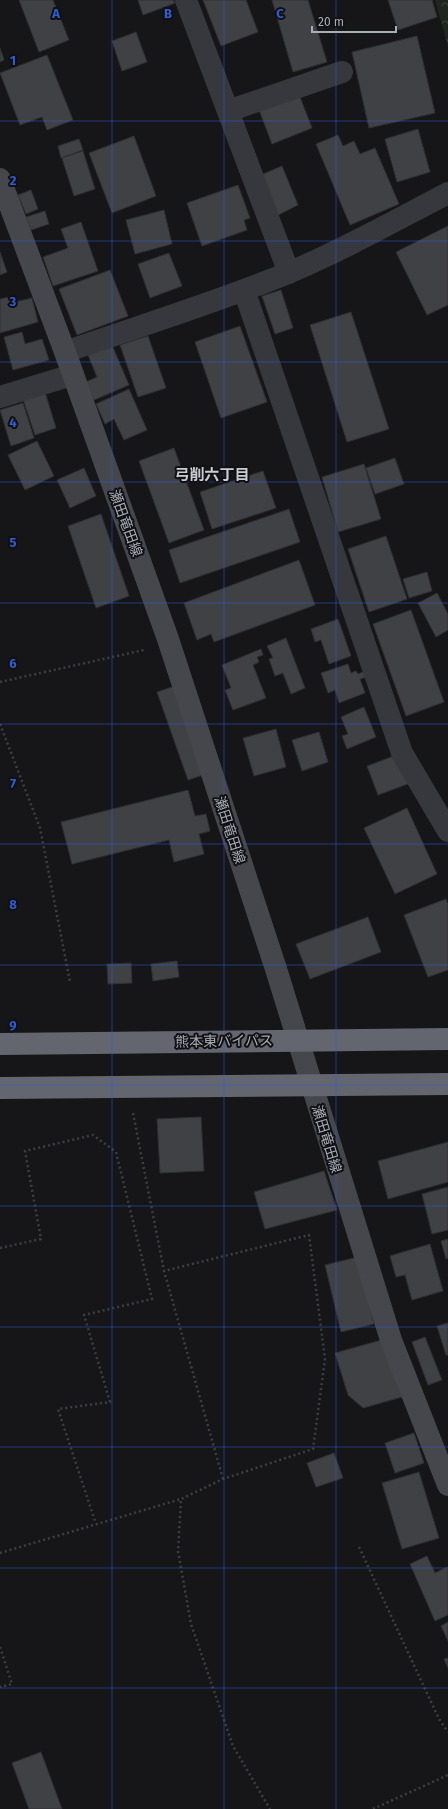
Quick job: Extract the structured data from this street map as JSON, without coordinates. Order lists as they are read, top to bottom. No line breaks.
{"streets":{"highway":["熊本東バイパス"],"main road":["瀬田竜田線"]},"districts":["弓削六丁目"],"scale_bar":"20 m","grid":{"columns":["A","B","C"],"rows":["1","2","3","4","5","6","7","8","9"]}}
